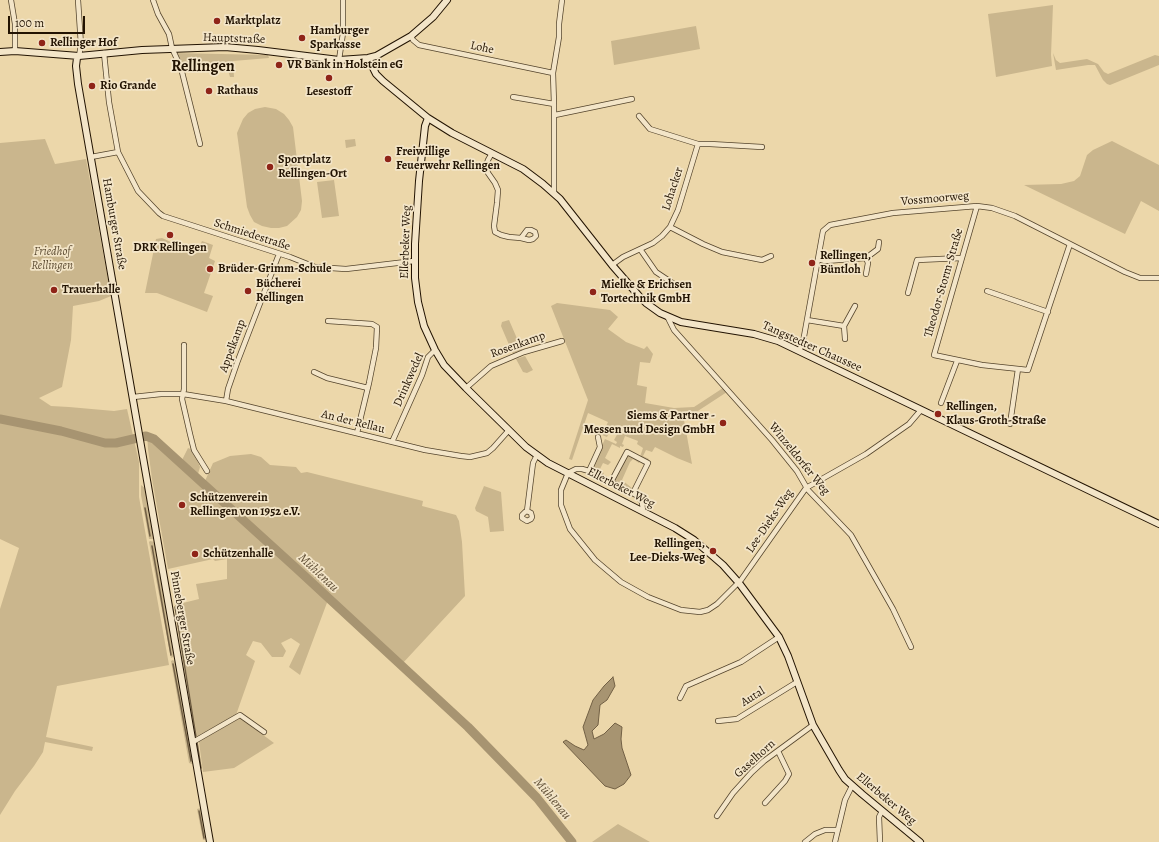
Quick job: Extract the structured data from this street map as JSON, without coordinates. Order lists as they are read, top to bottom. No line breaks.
{"streets":{"main road":["Hauptstraße","Hamburger Straße","Ellerbeker Weg","Tangstedter Chaussee","Pinneberger Straße"],"street":["Lohe","Lohacker","Vossmoorweg","Schmiedestraße","Theodor-Storm-Straße","Rosenkamp","Appelkamp","Drinkwedel","An der Rellau","Winzeldorfer Weg","Lee-Dieks-Weg","Autal","Gaselhorn"]},"crossings":[["Hauptstraße","Lohe"],["Hauptstraße","Hamburger Straße"],["Hauptstraße","Schmiedestraße"],["Hauptstraße","Tangstedter Chaussee"],["Lohacker","Tangstedter Chaussee"],["Vossmoorweg","Theodor-Storm-Straße"],["Vossmoorweg","Tangstedter Chaussee"],["Hamburger Straße","An der Rellau"],["Hamburger Straße","Pinneberger Straße"],["Schmiedestraße","Ellerbeker Weg"],["Schmiedestraße","Appelkamp"],["Ellerbeker Weg","Rosenkamp"],["Ellerbeker Weg","Tangstedter Chaussee"],["Ellerbeker Weg","Drinkwedel"],["Ellerbeker Weg","An der Rellau"],["Ellerbeker Weg","Lee-Dieks-Weg"],["Ellerbeker Weg","Autal"],["Ellerbeker Weg","Gaselhorn"],["Appelkamp","An der Rellau"],["Tangstedter Chaussee","Winzeldorfer Weg"],["Tangstedter Chaussee","Lee-Dieks-Weg"],["Drinkwedel","An der Rellau"],["An der Rellau","Pinneberger Straße"],["Winzeldorfer Weg","Lee-Dieks-Weg"]],"districts":["Rellingen"],"water":["Mühlenau"],"parks":["Friedhof Rellingen"],"places":["Marktplatz","Hamburger Sparkasse","Rellinger Hof","VR Bank in Holstein eG","Lesestoff","Rio Grande","Rathaus","Freiwillige Feuerwehr Rellingen","Sportplatz Rellingen-Ort","DRK Rellingen","Rellingen, Büntloh","Brüder-Grimm-Schule","Trauerhalle","Bücherei Rellingen","Mielke & Erichsen Tortechnik GmbH","Rellingen, Klaus-Groth-Straße","Siems & Partner - Messen und Design GmbH","Schützenverein Rellingen von 1952 e.V.","Rellingen, Lee-Dieks-Weg","Schützenhalle"],"scale_bar":"100 m"}
